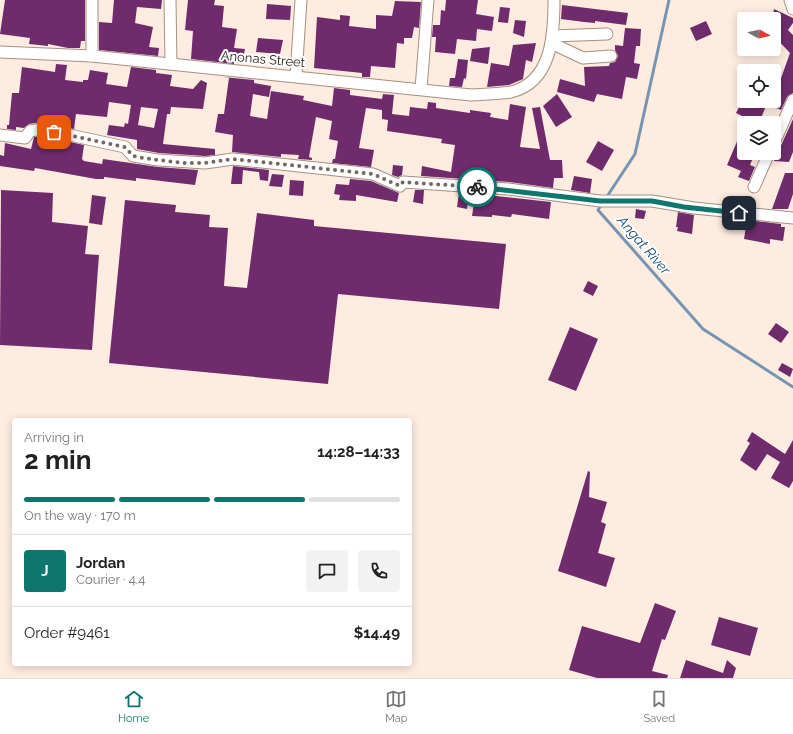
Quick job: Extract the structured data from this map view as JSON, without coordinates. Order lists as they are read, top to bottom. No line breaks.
{"streets":{"street":["Anonas Street"]},"water":["Angat River"],"north":"right","page":{"heading":["2 min","Arriving in","14:28–14:33"],"panel":["Jordan","Courier · 4.4","Order #9461","$14.49"],"bar":"On the way · 170 m","round":"J","tabs":["Home","Map","Saved"]}}
